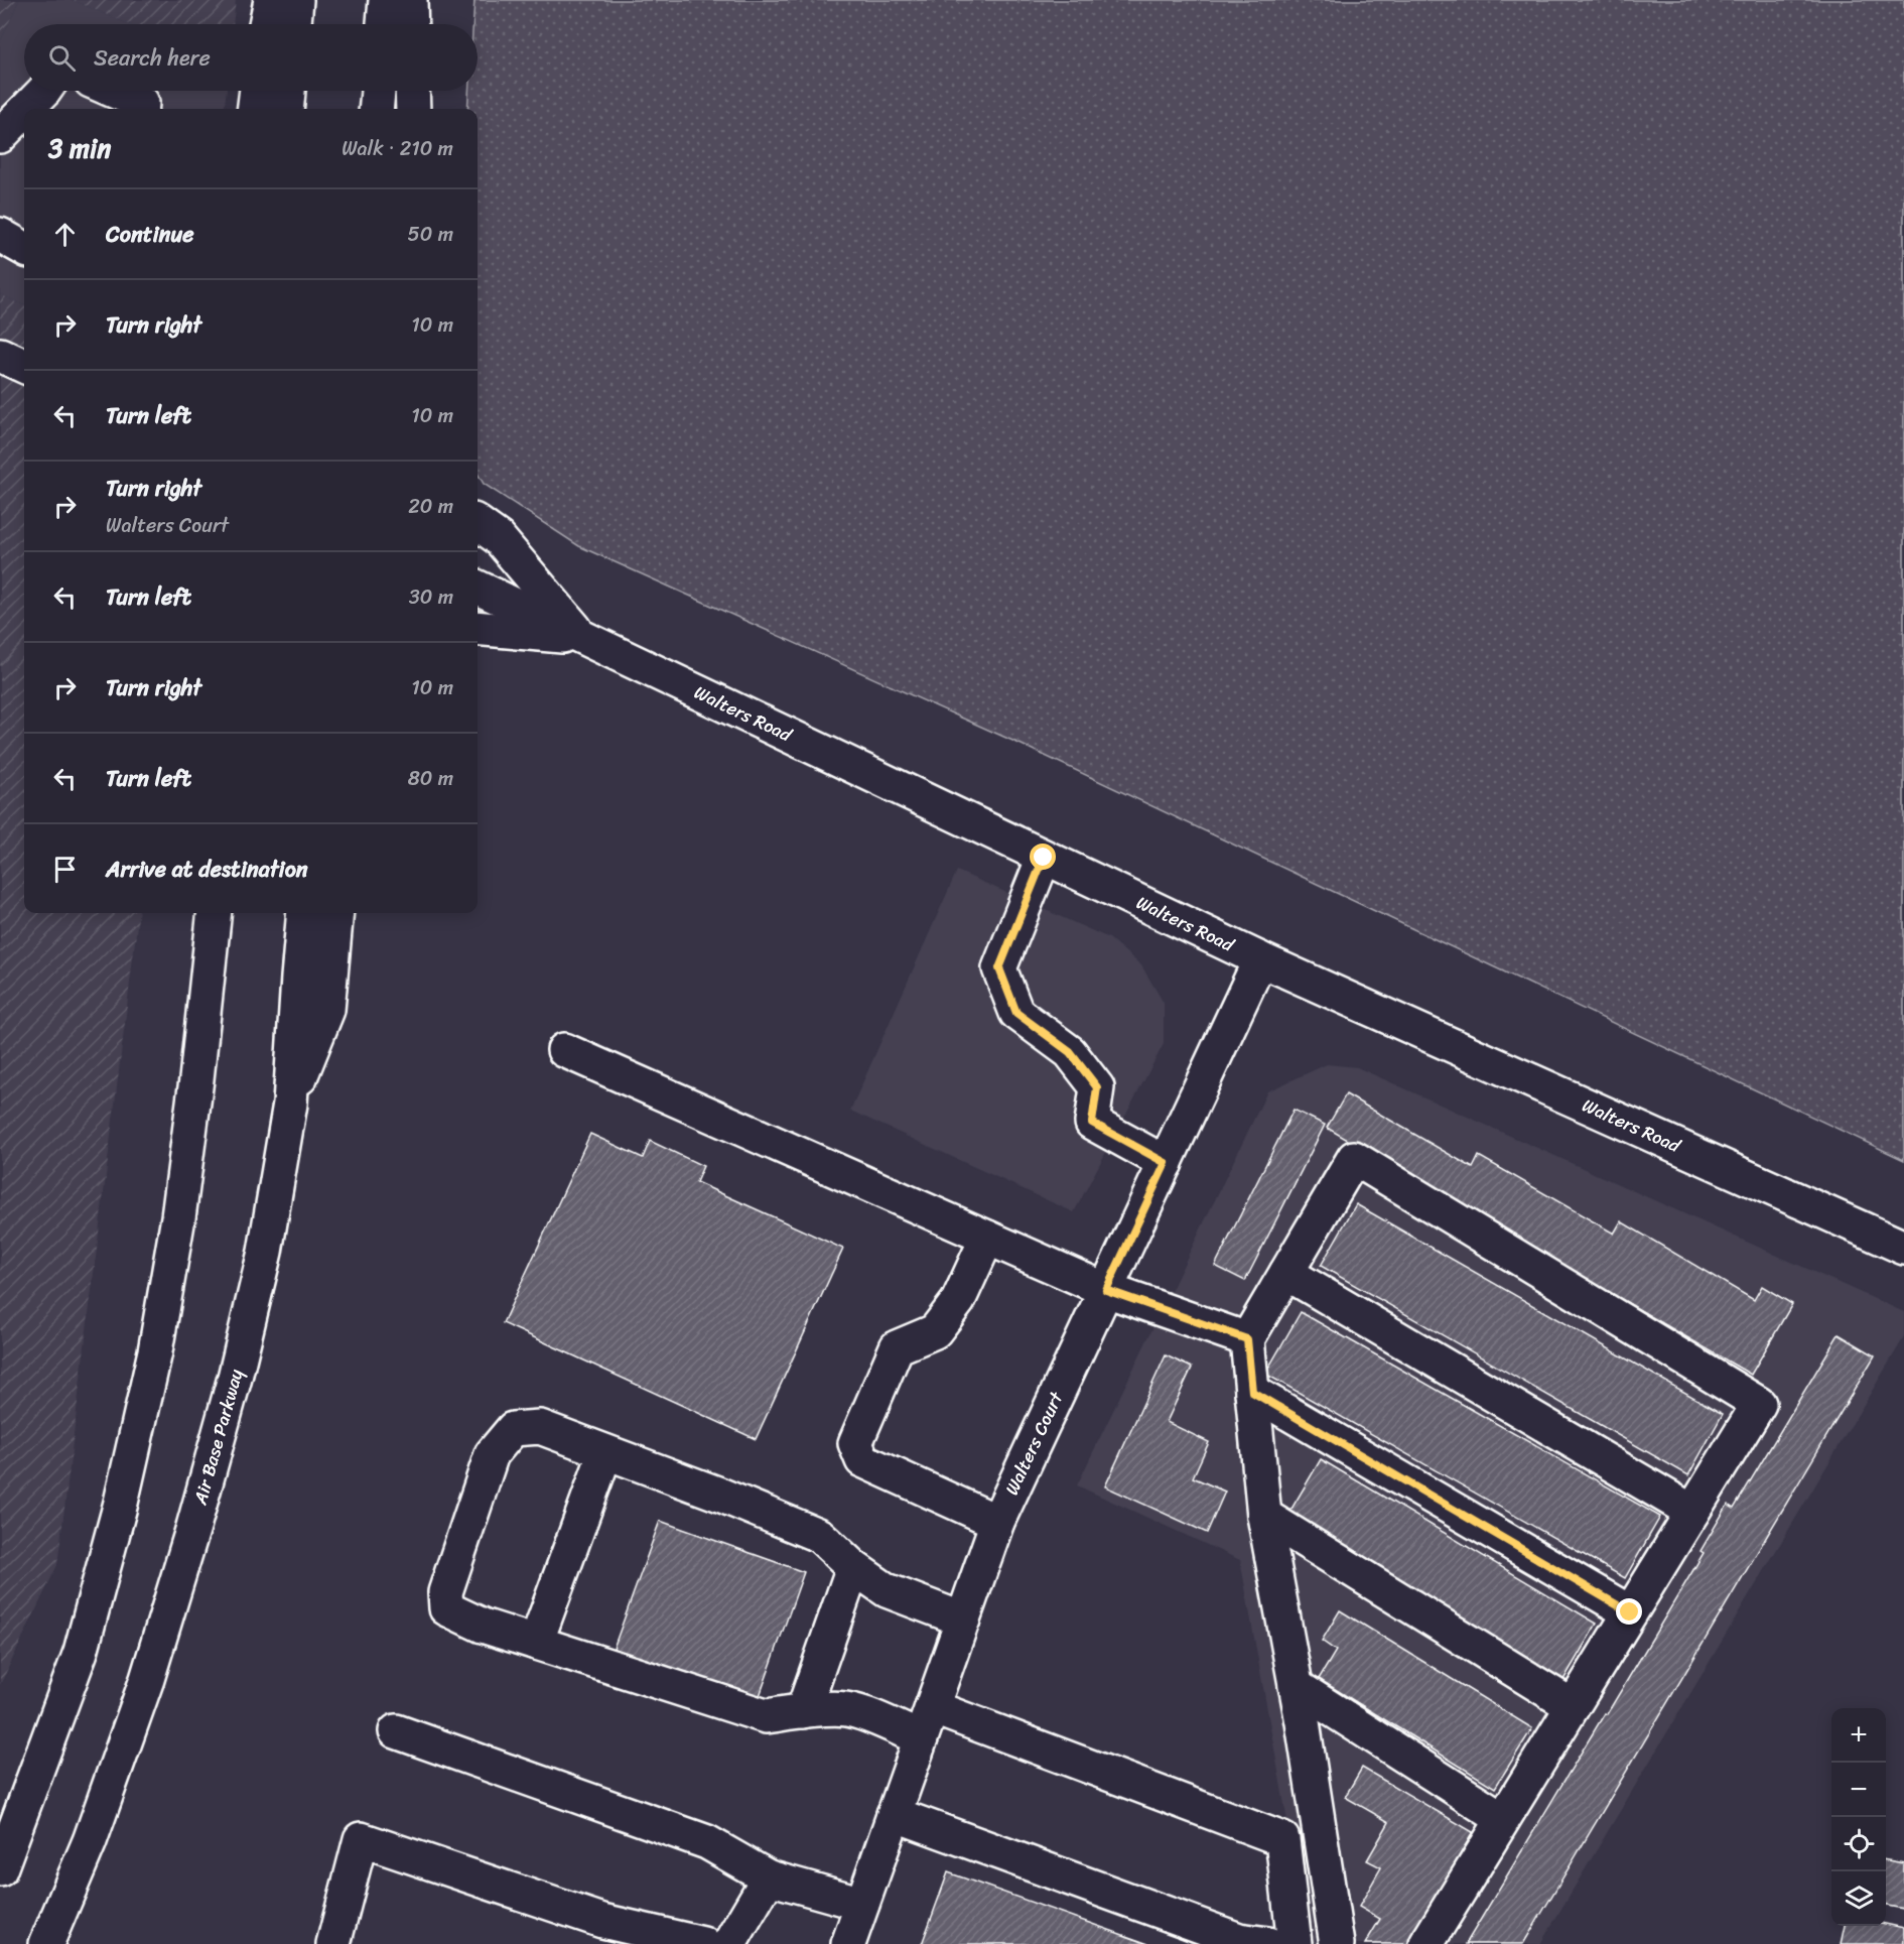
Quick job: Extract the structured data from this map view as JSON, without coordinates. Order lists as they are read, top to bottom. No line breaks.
{"streets":{"main road":["Walters Road","Air Base Parkway","Walters Court"]},"crossings":[["Walters Road","Walters Court"]],"page":{"search":"Search here","heading":["3 min","Walk · 210 m"],"list":[["Continue","50 m"],["Turn right","10 m"],["Turn left","10 m"],["Turn right","Walters Court","20 m"],["Turn left","30 m"],["Turn right","10 m"],["Turn left","80 m"],"Arrive at destination"],"map_buttons":["+","−"]}}
